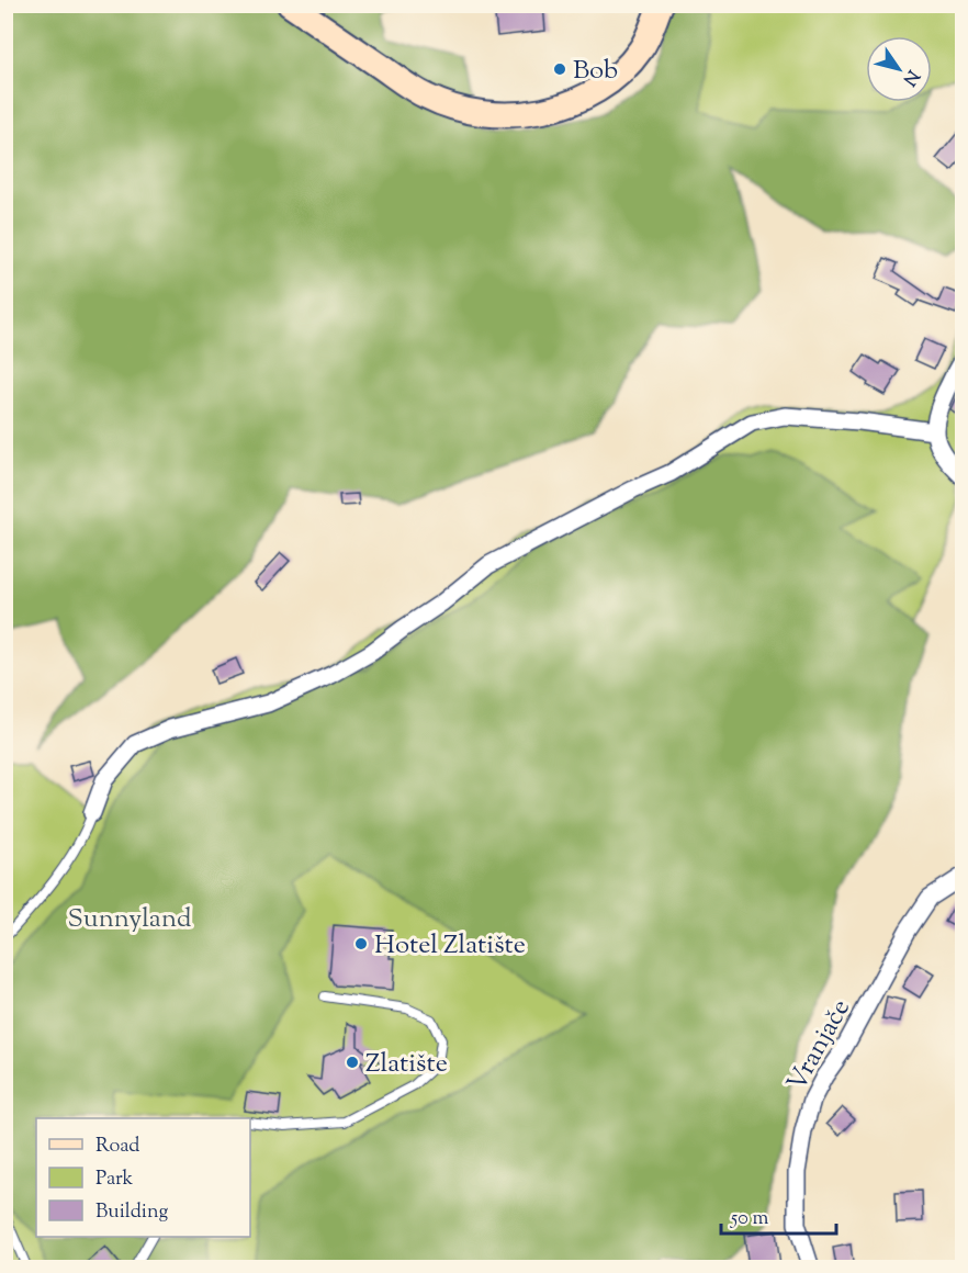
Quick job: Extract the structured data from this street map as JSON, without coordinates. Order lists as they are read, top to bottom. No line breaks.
{"streets":{"street":["Vranjače"]},"parks":["Sunnyland"],"places":["Bob","Hotel Zlatište","Zlatište"],"legend":["Road","Park","Building"],"scale_bar":"50 m","north":"bottom right"}
